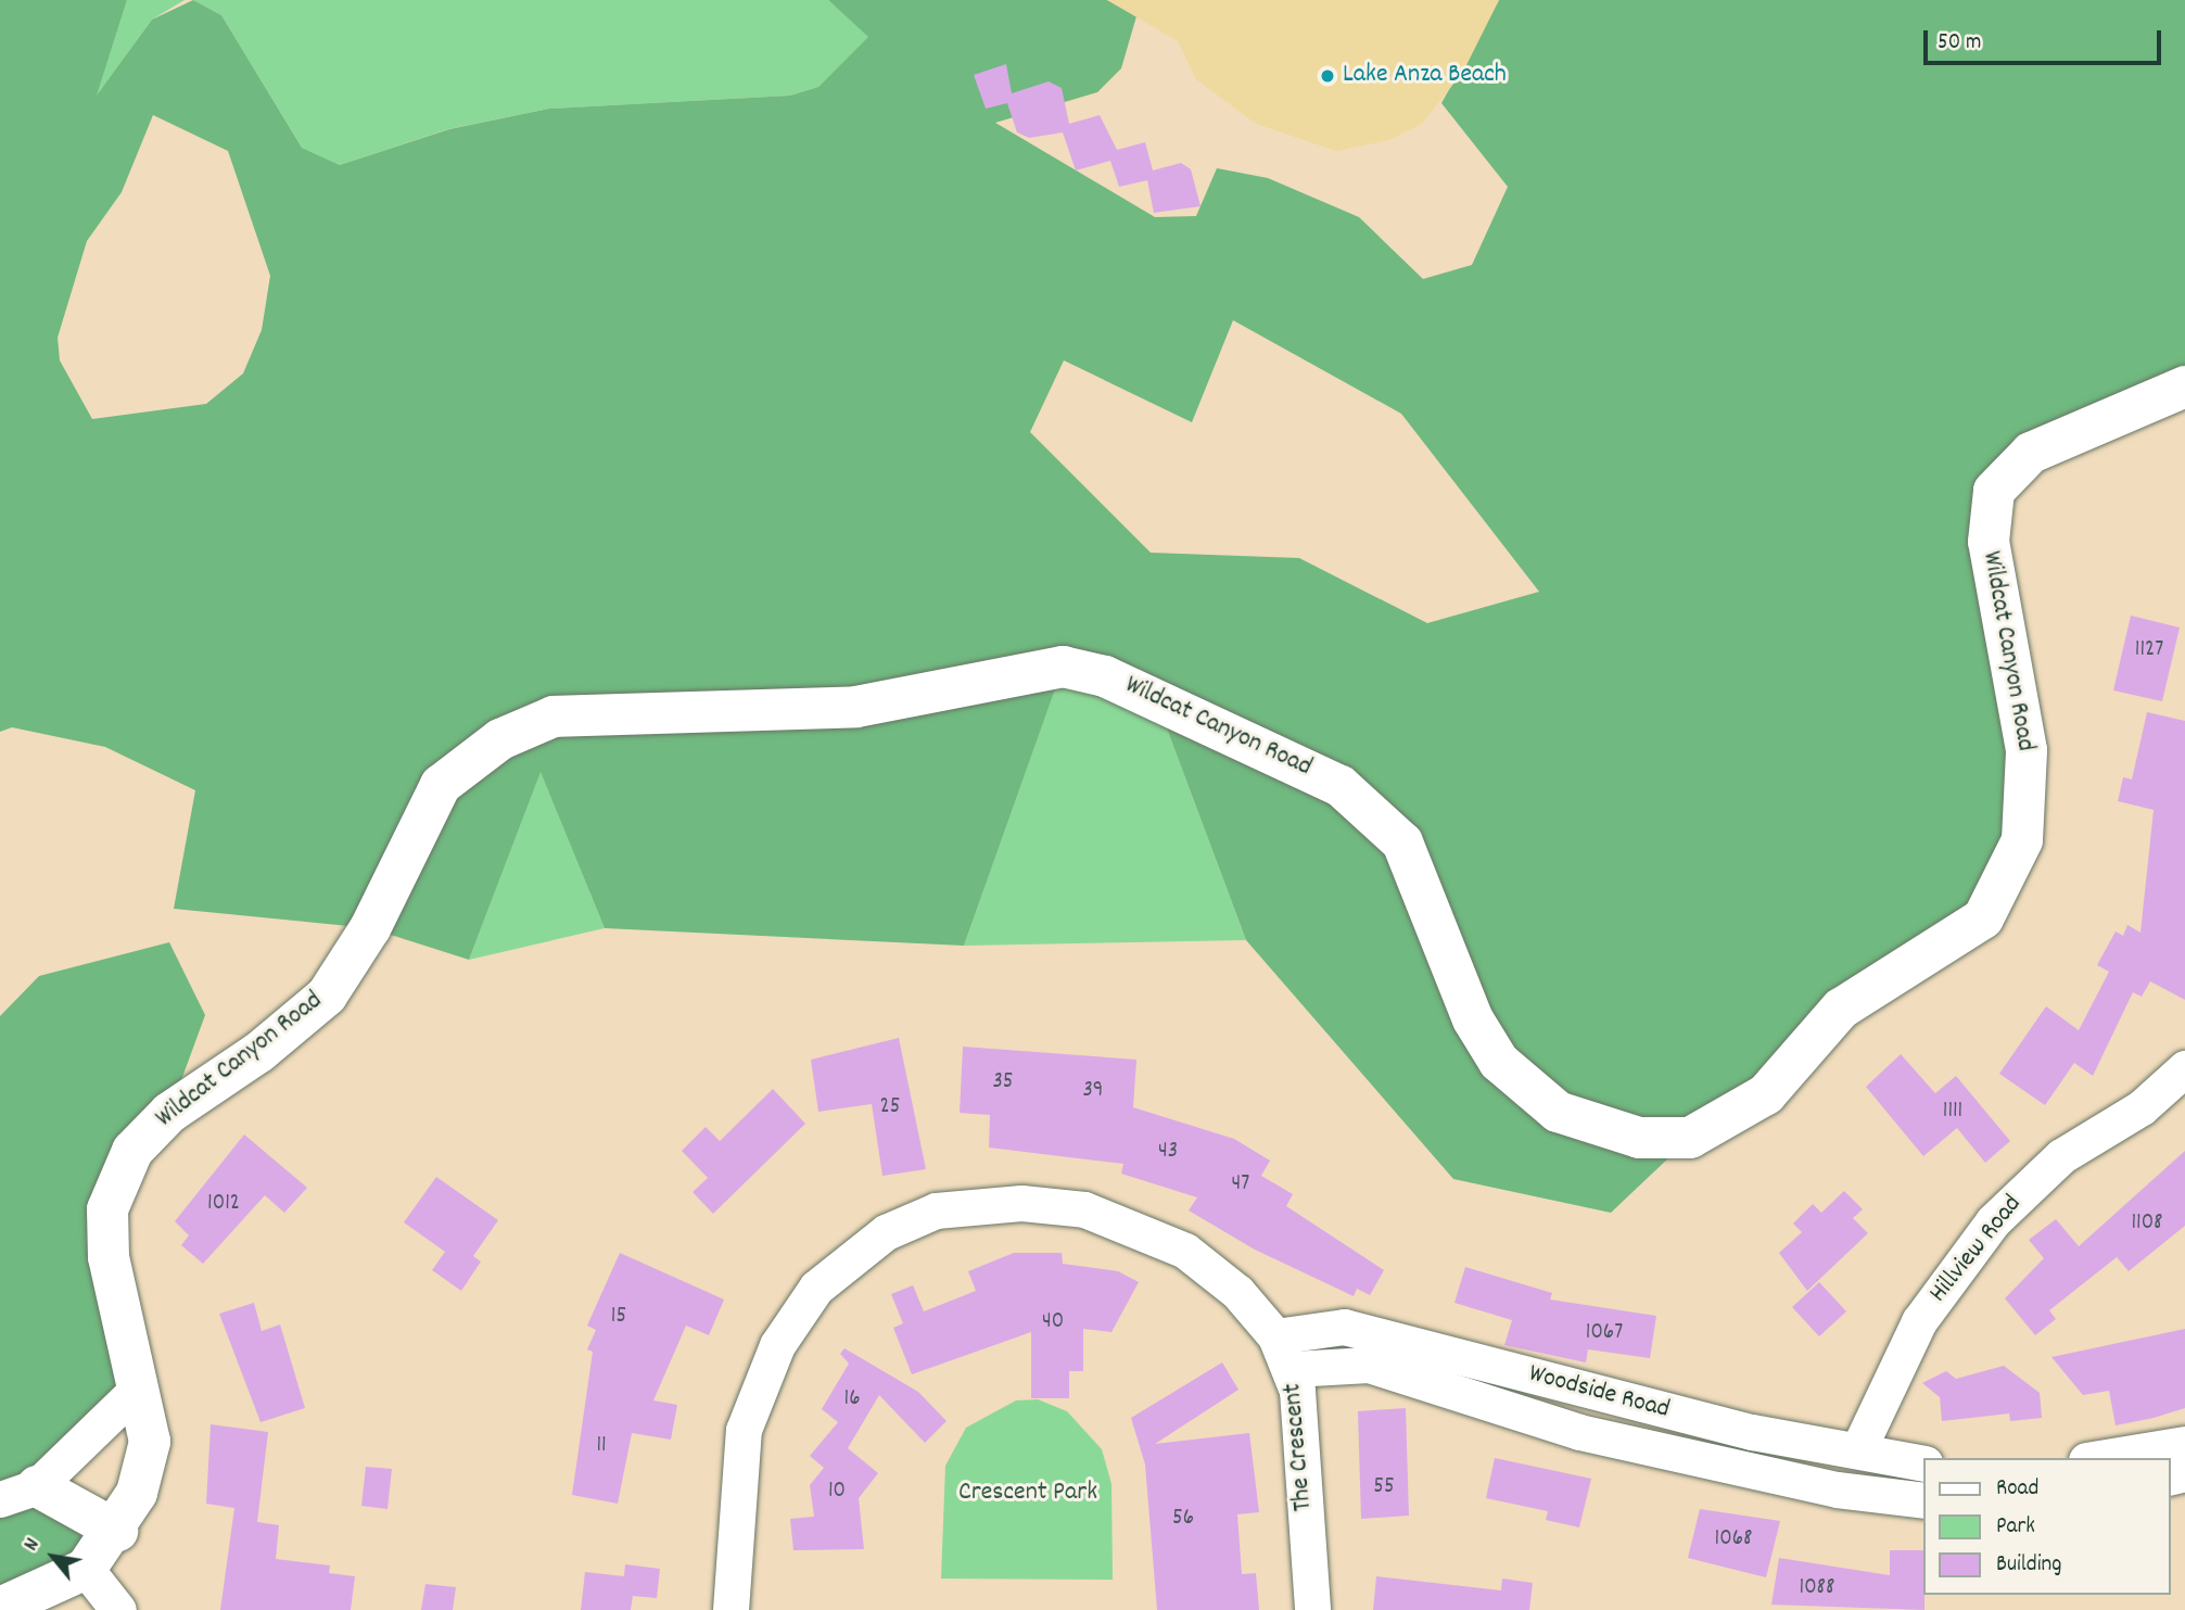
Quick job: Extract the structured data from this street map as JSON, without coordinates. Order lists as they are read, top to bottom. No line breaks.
{"streets":{"street":["Wildcat Canyon Road","Hillview Road","Woodside Road","The Crescent"]},"crossings":[["Hillview Road","Woodside Road"],["Woodside Road","The Crescent"]],"parks":["Crescent Park"],"places":["Lake Anza Beach"],"house_numbers":["1127","35","39","25","1111","43","47","1012","1108","15","40","1067","16","11","55","10","56","1068","1088"],"legend":["Road","Park","Building"],"scale_bar":"50 m","north":"top left"}
